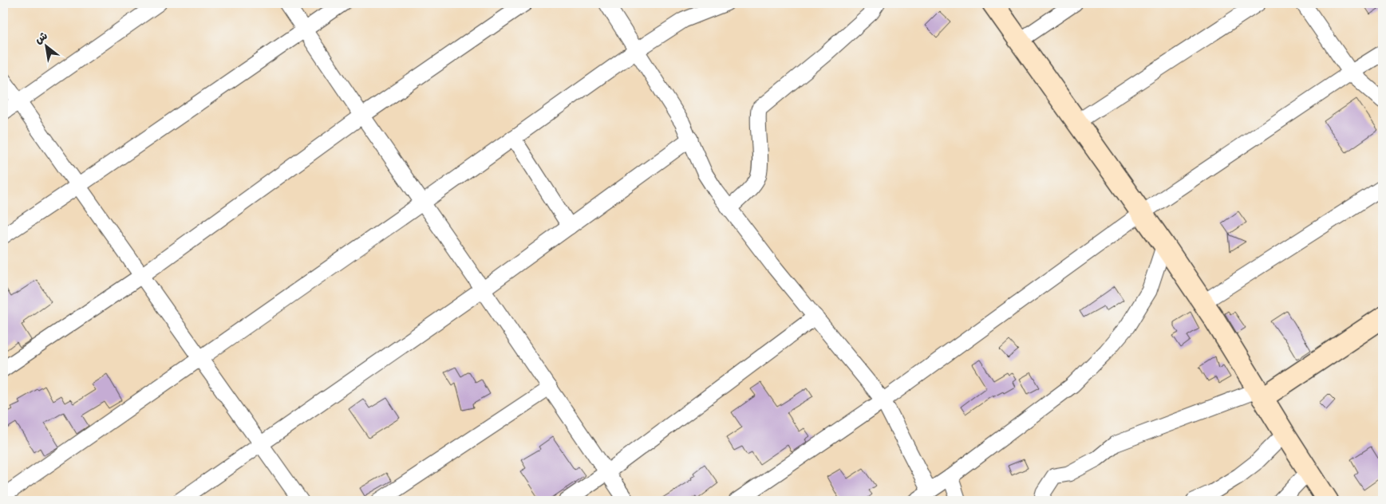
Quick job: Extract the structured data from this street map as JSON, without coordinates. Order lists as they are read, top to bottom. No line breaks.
{"north":"top left"}
